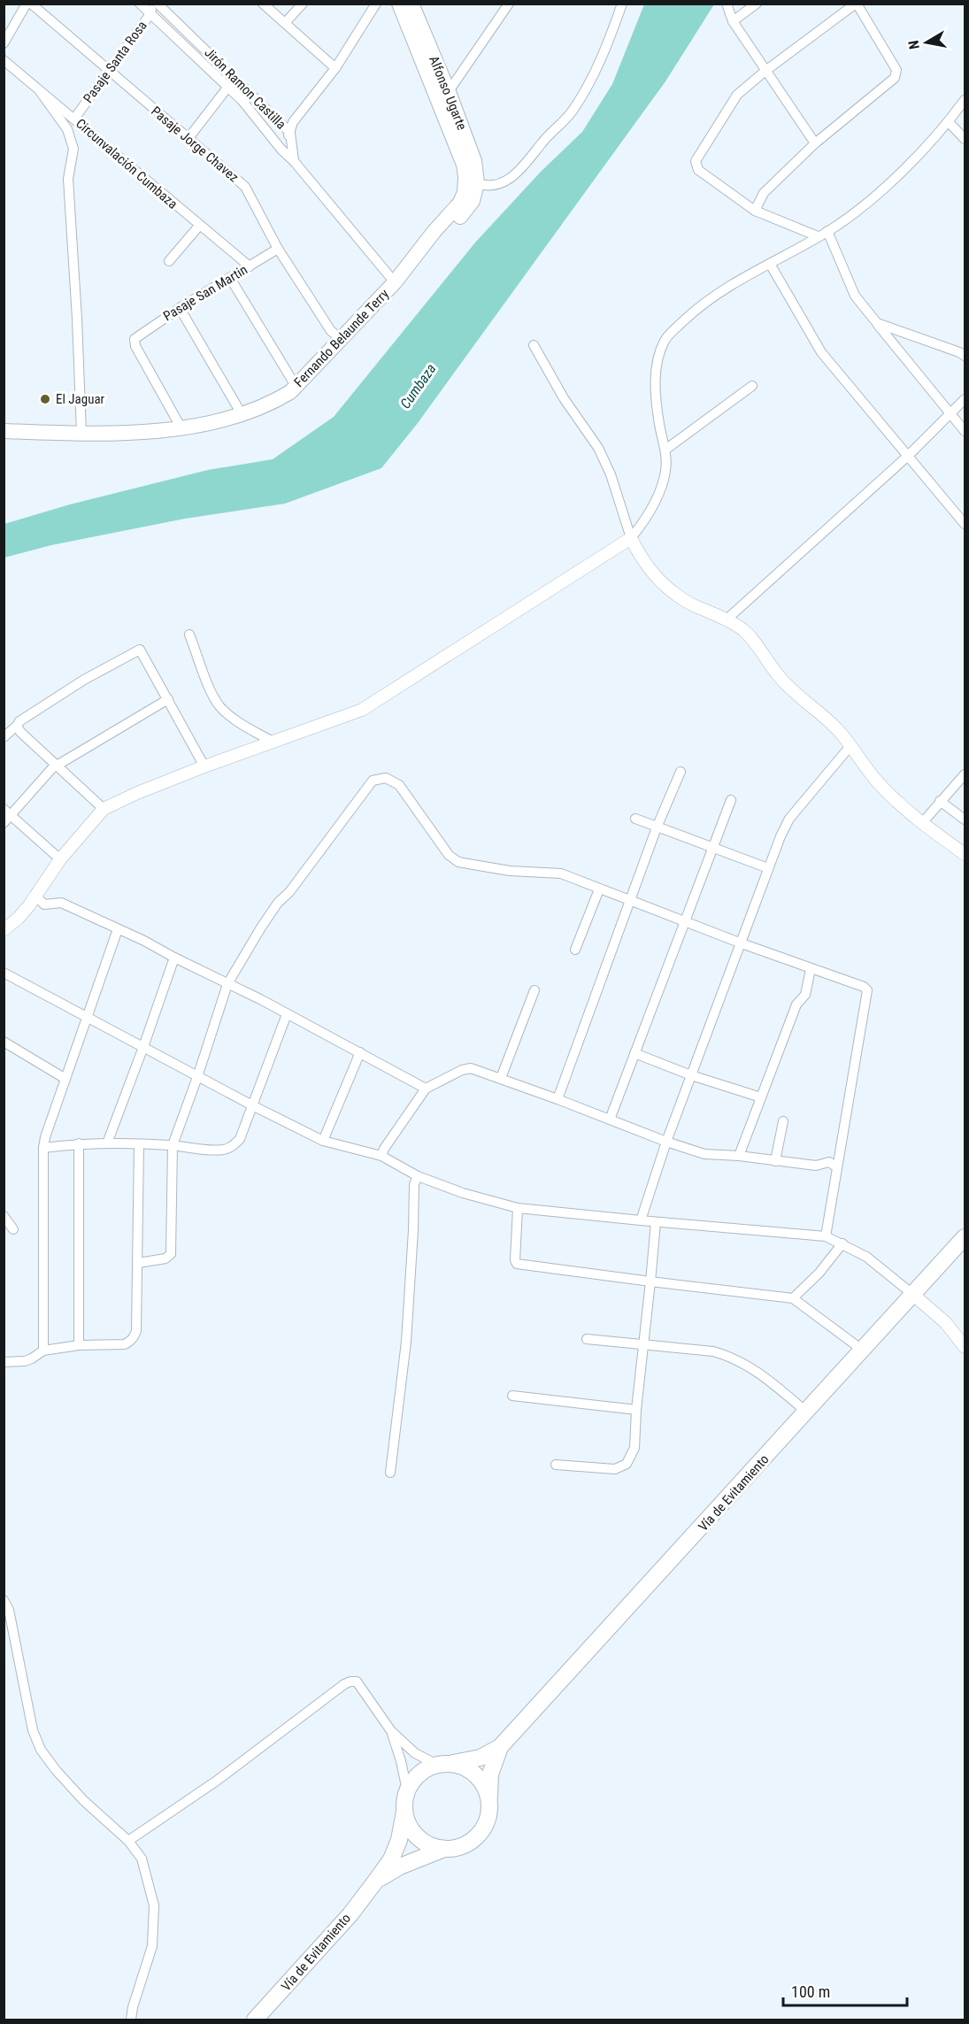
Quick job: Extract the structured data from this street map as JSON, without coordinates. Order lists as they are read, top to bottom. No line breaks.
{"streets":{"highway":["Vía de Evitamiento"],"main road":["Alfonso Ugarte","Fernando Belaunde Terry"],"street":["Pasaje Santa Rosa","Jirón Ramon Castilla","Pasaje Jorge Chavez","Circunvalación Cumbaza","Pasaje San Martin"]},"crossings":[["Pasaje Santa Rosa","Pasaje Jorge Chavez"],["Pasaje Santa Rosa","Circunvalación Cumbaza"],["Alfonso Ugarte","Fernando Belaunde Terry"],["Pasaje Jorge Chavez","Pasaje San Martin"],["Pasaje Jorge Chavez","Fernando Belaunde Terry"],["Circunvalación Cumbaza","Pasaje San Martin"],["Pasaje San Martin","Fernando Belaunde Terry"]],"water":["Cumbaza"],"places":["El Jaguar"],"scale_bar":"100 m","north":"left"}
